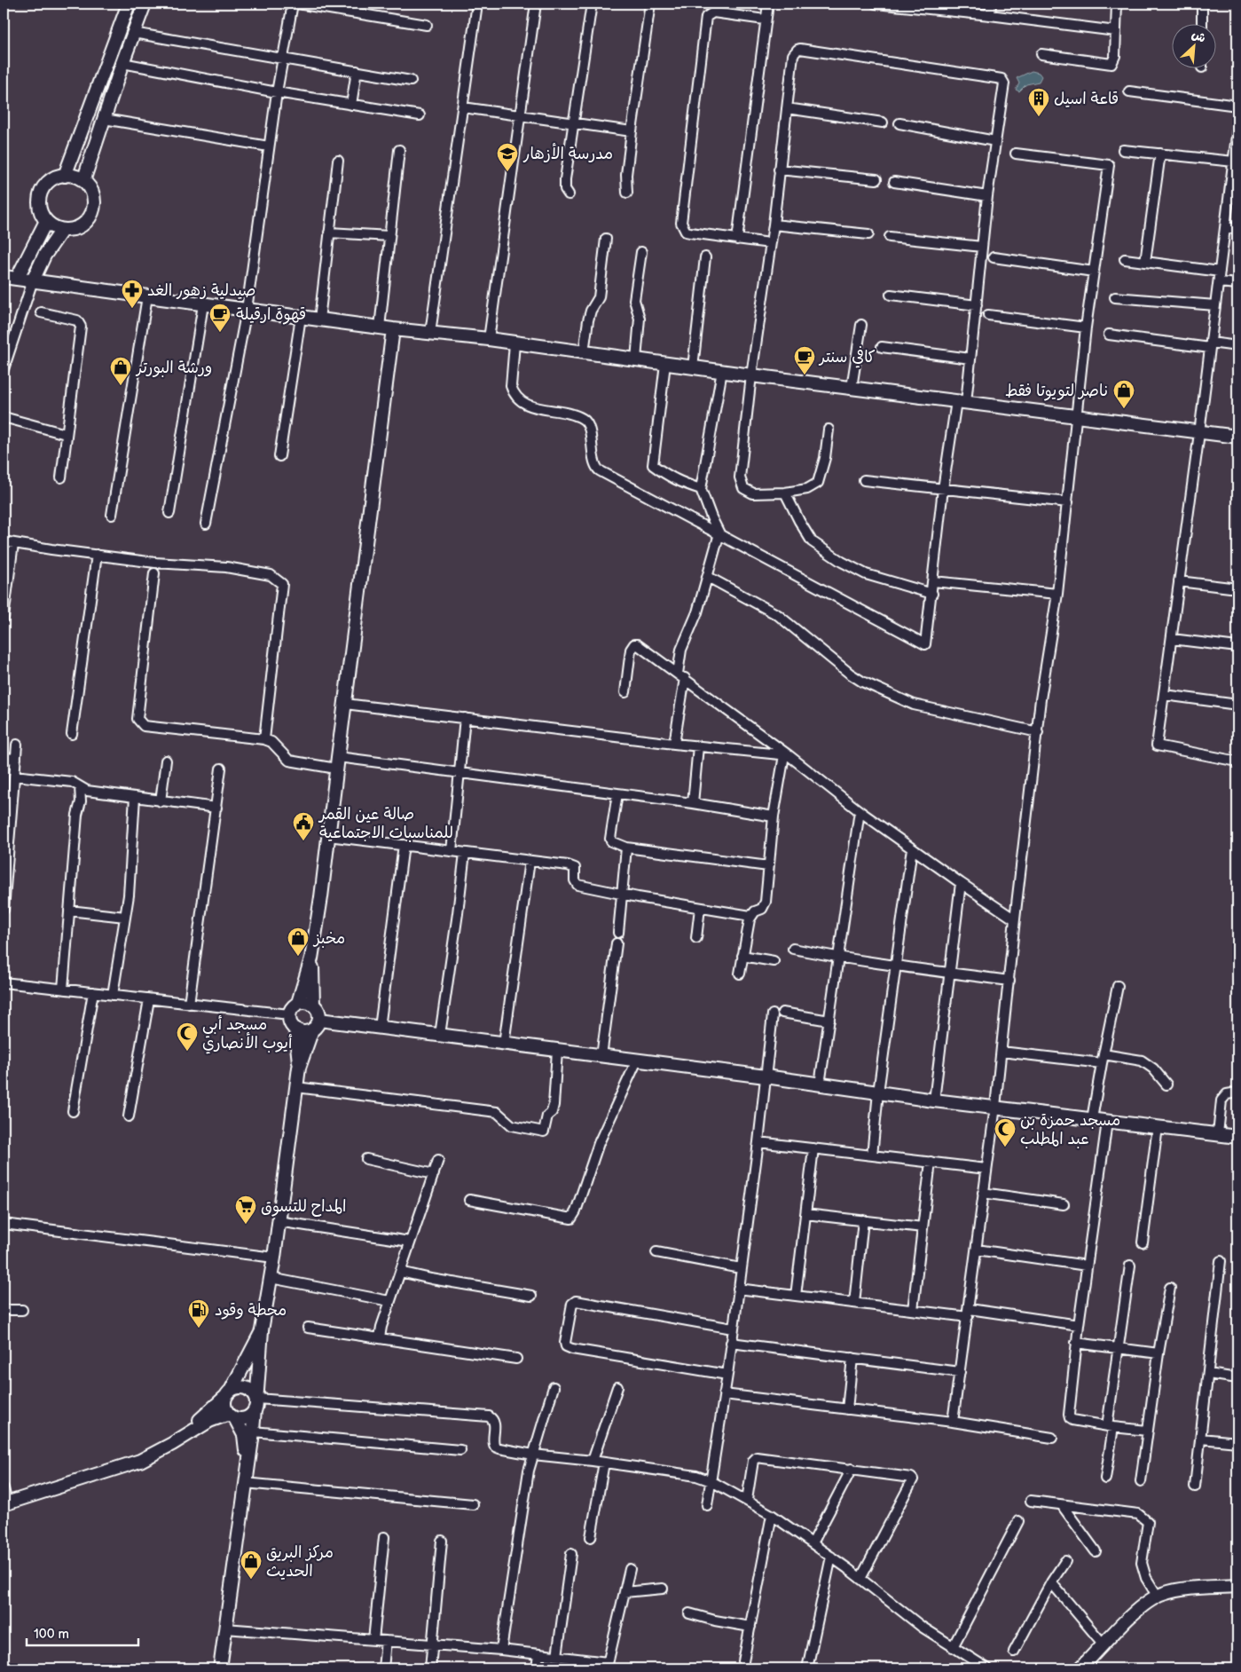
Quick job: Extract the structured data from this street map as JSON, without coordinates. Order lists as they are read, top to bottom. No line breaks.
{"places":{"building":["قاعة اسيل"],"school or university":["مدرسة الأزهار"],"pharmacy":["صيدلية زهور الغد"],"cafe":["قهوة ارقيلة","كافي سنتر"],"shop":["ورشة البورتر","ناصر لتويوتا فقط","مخبز","مركز البريق الحديث"],"public building":["صالة عين القمر للمناسبات الاجتماعية"],"mosque":["مسجد أبي أيوب الأنصاري","مسجد حمزة بن عبد المطلب"],"supermarket":["المداح للتسوق"],"fuel station":["محطة وقود"]},"scale_bar":"100 m","north":"top right"}
